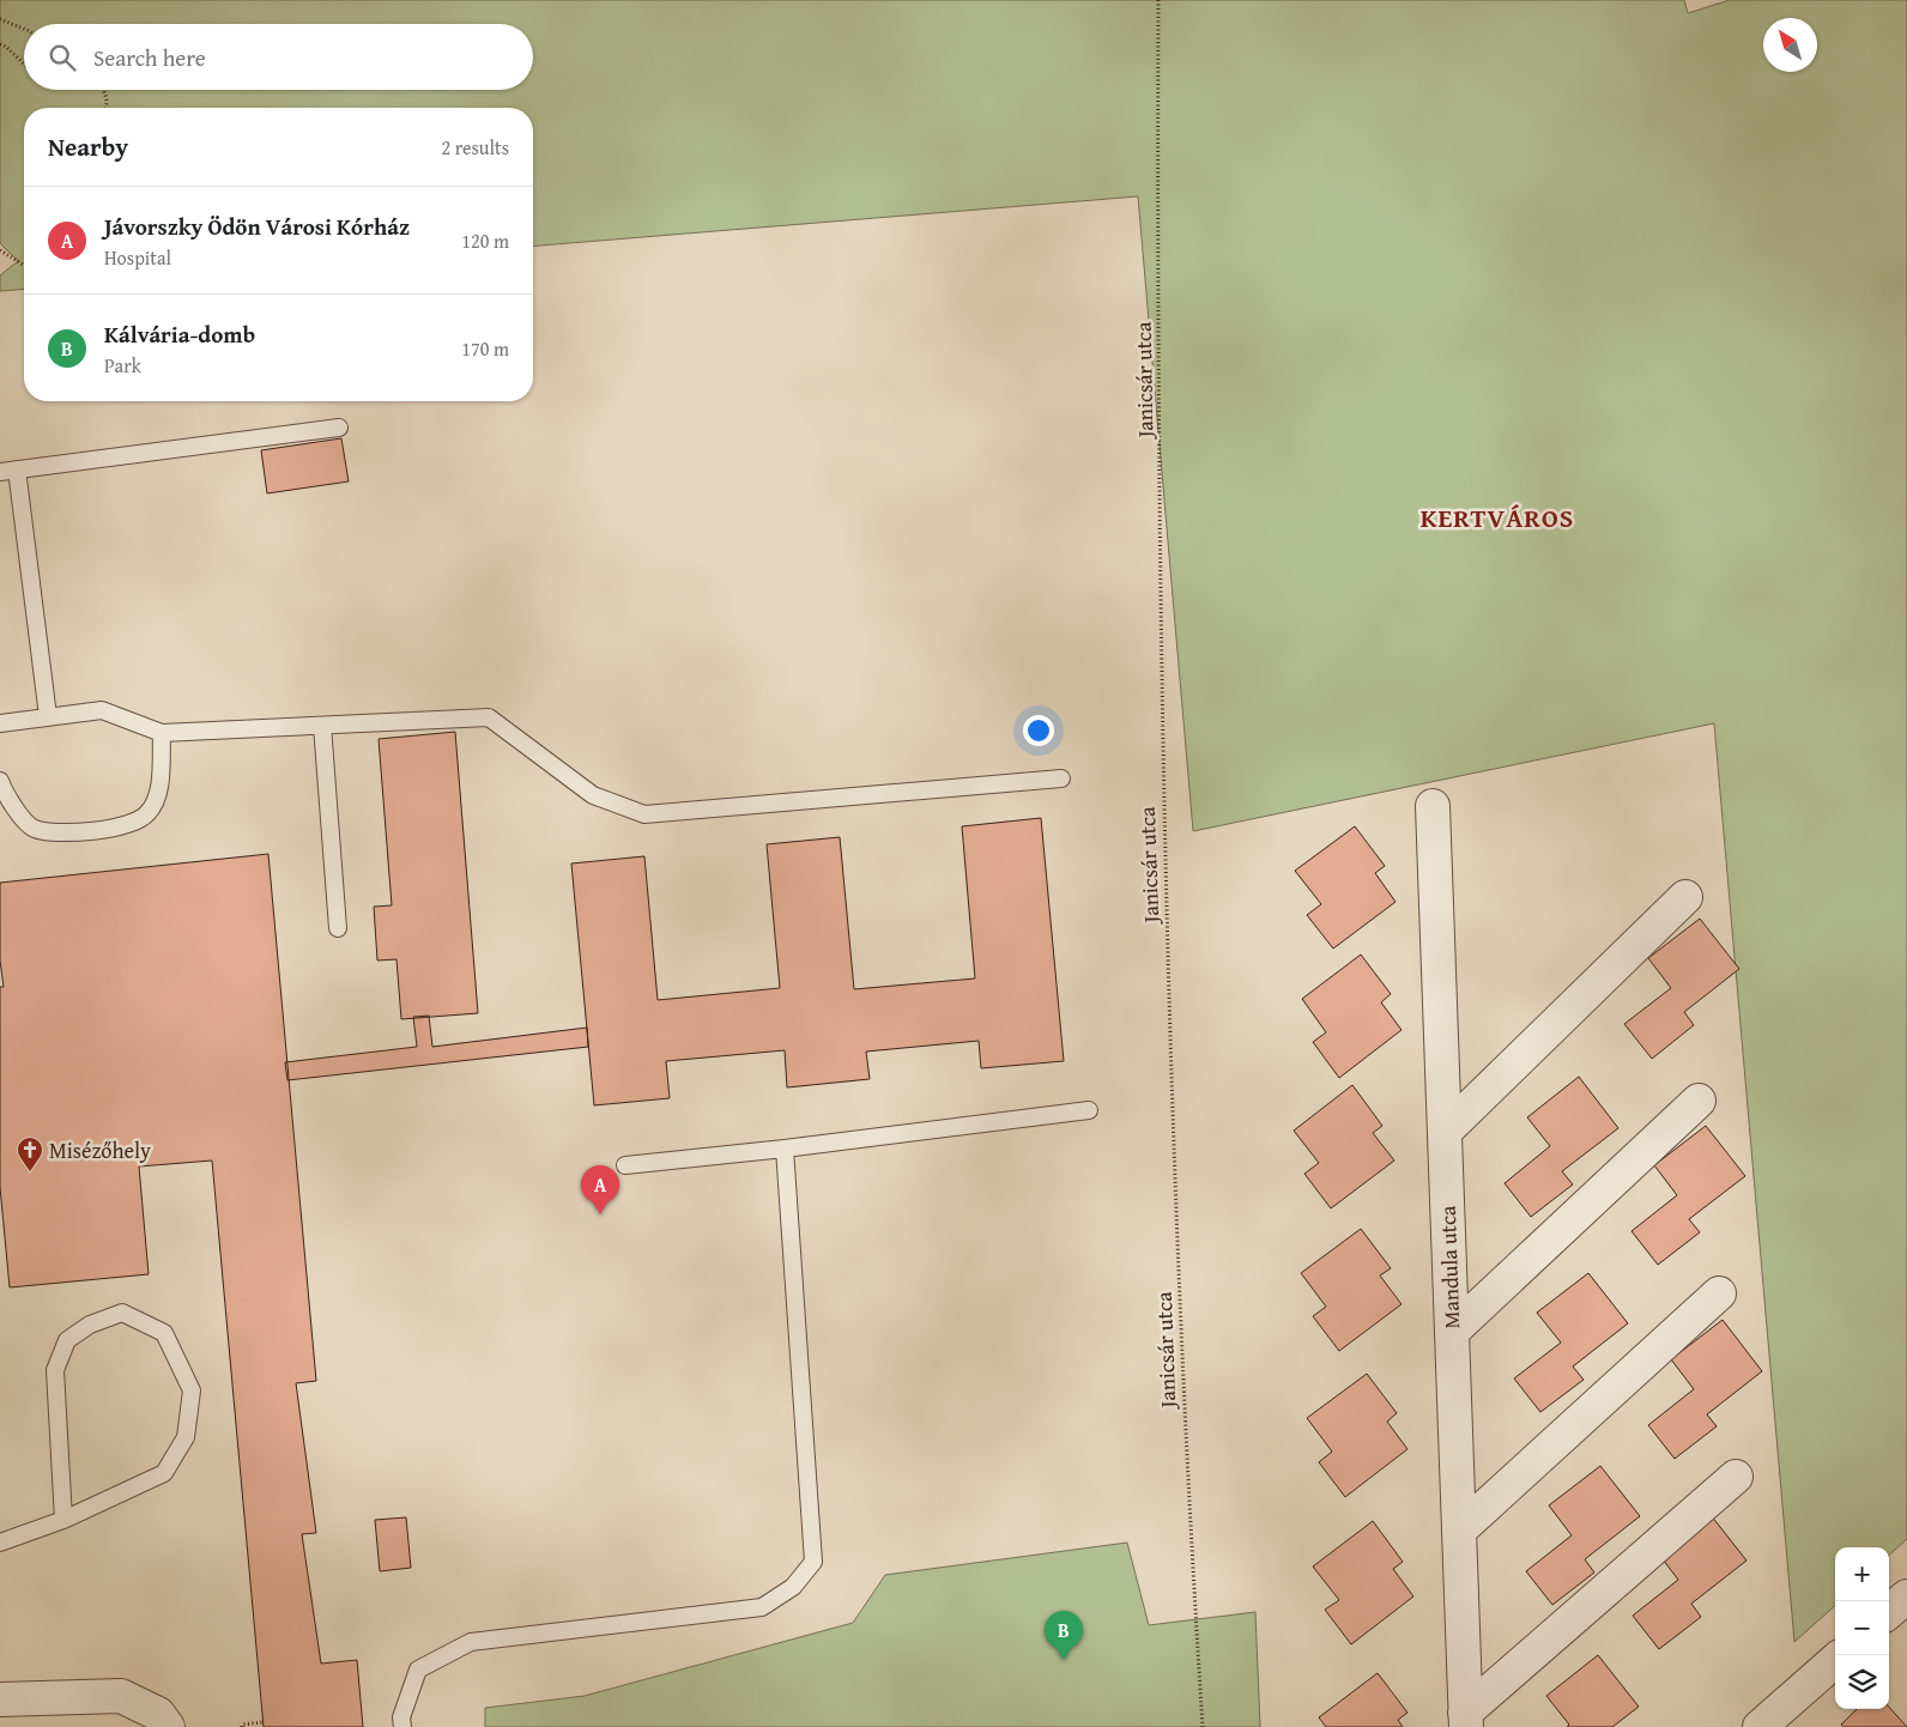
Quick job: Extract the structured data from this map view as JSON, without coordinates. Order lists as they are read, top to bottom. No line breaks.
{"streets":{"street":["Mandula utca"],"path":["Janicsár utca"]},"districts":["KERTVÁROS"],"places":{"church":["Misézőhely"]},"north":"top left","page":{"search":"Search here","heading":["Nearby","2 results"],"list":[{"mark":"A","name":"Jávorszky Ödön Városi Kórház","note":"Hospital","value":"120 m"},{"mark":"B","name":"Kálvária-domb","note":"Park","value":"170 m"}],"pins":["A","B"],"map_buttons":["+","−"]}}
